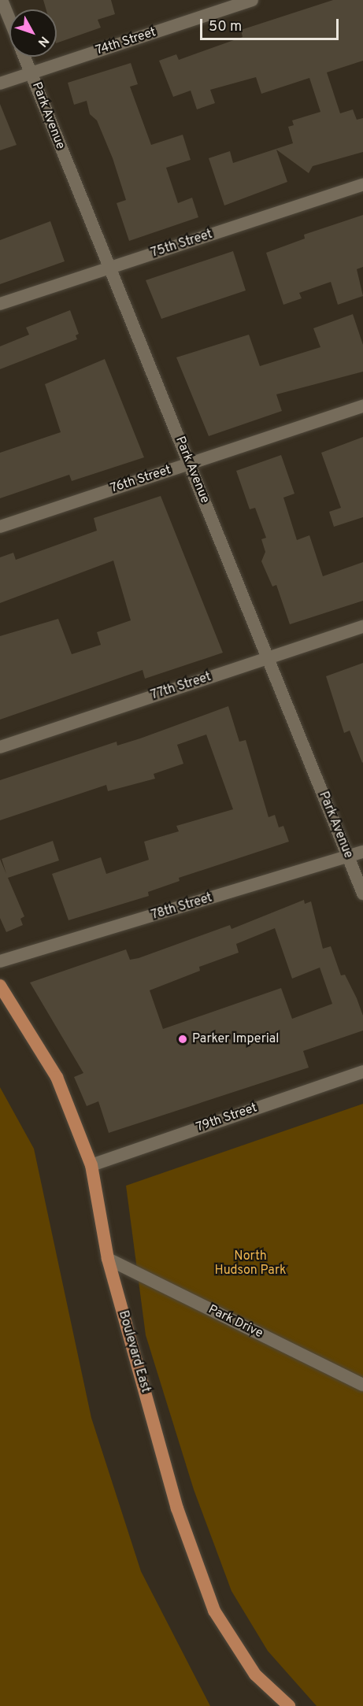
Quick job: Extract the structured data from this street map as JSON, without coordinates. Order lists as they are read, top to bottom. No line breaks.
{"streets":{"main road":["Boulevard East"],"street":["74th Street","Park Avenue","75th Street","76th Street","77th Street","78th Street","79th Street","Park Drive"]},"crossings":[["74th Street","Park Avenue"],["Park Avenue","75th Street"],["Park Avenue","76th Street"],["Park Avenue","77th Street"],["Park Avenue","78th Street"],["79th Street","Boulevard East"],["Park Drive","Boulevard East"]],"parks":["North Hudson Park"],"places":["Parker Imperial"],"scale_bar":"50 m","north":"bottom right"}
